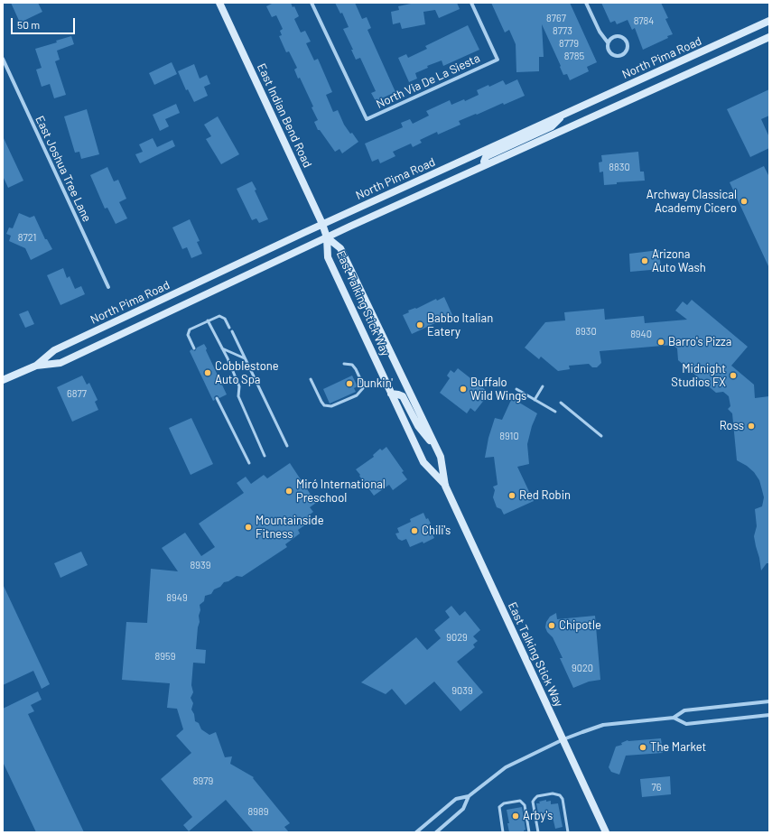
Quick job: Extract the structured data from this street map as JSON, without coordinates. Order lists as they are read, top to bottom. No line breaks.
{"streets":{"main road":["North Pima Road","East Indian Bend Road","East Talking Stick Way"],"street":["North Via De La Siesta","East Joshua Tree Lane"]},"crossings":[["North Pima Road","East Indian Bend Road"],["North Pima Road","East Talking Stick Way"],["East Indian Bend Road","East Talking Stick Way"]],"places":["Archway Classical Academy Cicero","Arizona Auto Wash","Babbo Italian Eatery","Barro's Pizza","Cobblestone Auto Spa","Midnight Studios FX","Dunkin'","Buffalo Wild Wings","Ross","Miró International Preschool","Red Robin","Mountainside Fitness","Chili's","Chipotle","The Market","Arby's"],"house_numbers":["8767","8784","8773","8779","8785","8830","8721","8930","8940","6877","8910","8939","8949","9029","8959","9020","9039","8979","76","8989"],"scale_bar":"50 m"}
